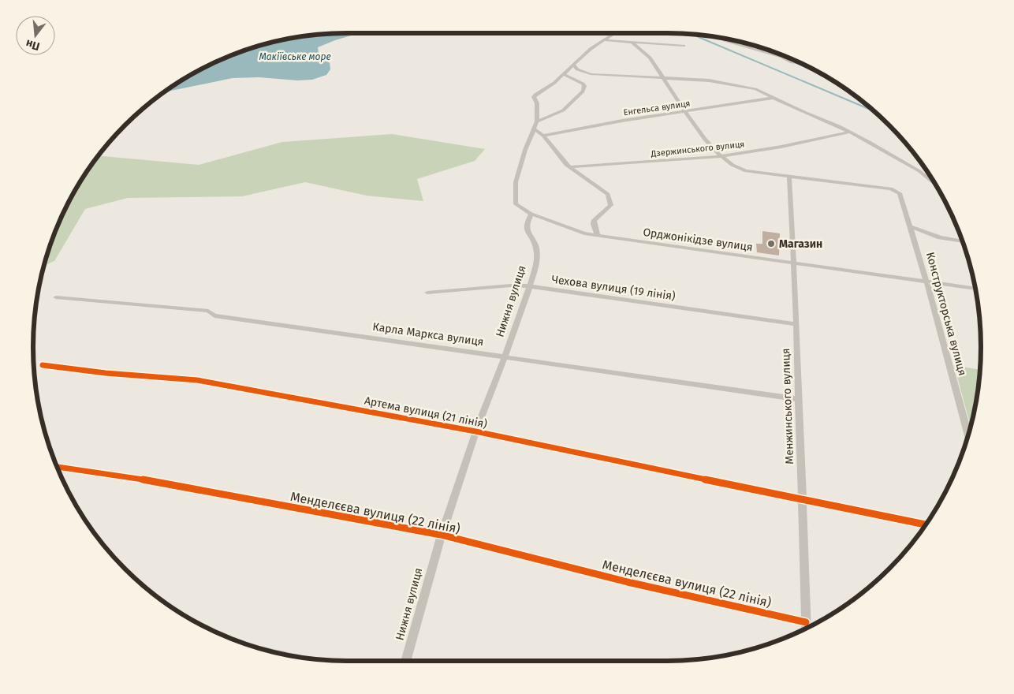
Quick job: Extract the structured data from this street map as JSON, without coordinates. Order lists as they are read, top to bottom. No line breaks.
{"streets":{"street":["Енгельса вулиця","Дзержинського вулиця","Орджонікідзе вулиця","Чехова вулиця (19 лiнiя)","Нижня вулиця","Конструкторська вулиця","Карла Маркса вулиця","Менжинського вулиця","Артема вулиця (21 лiнiя)","Менделєєва вулиця (22 лiнiя)"]},"crossings":[["Орджонікідзе вулиця","Нижня вулиця"],["Орджонікідзе вулиця","Конструкторська вулиця"],["Орджонікідзе вулиця","Менжинського вулиця"],["Чехова вулиця (19 лiнiя)","Нижня вулиця"],["Чехова вулиця (19 лiнiя)","Менжинського вулиця"],["Нижня вулиця","Карла Маркса вулиця"],["Нижня вулиця","Артема вулиця (21 лiнiя)"],["Нижня вулиця","Менделєєва вулиця (22 лiнiя)"],["Конструкторська вулиця","Менжинського вулиця"],["Карла Маркса вулиця","Менжинського вулиця"],["Менжинського вулиця","Артема вулиця (21 лiнiя)"],["Менжинського вулиця","Менделєєва вулиця (22 лiнiя)"]],"water":["Макіївське море"],"places":["Магазин"],"north":"bottom"}
